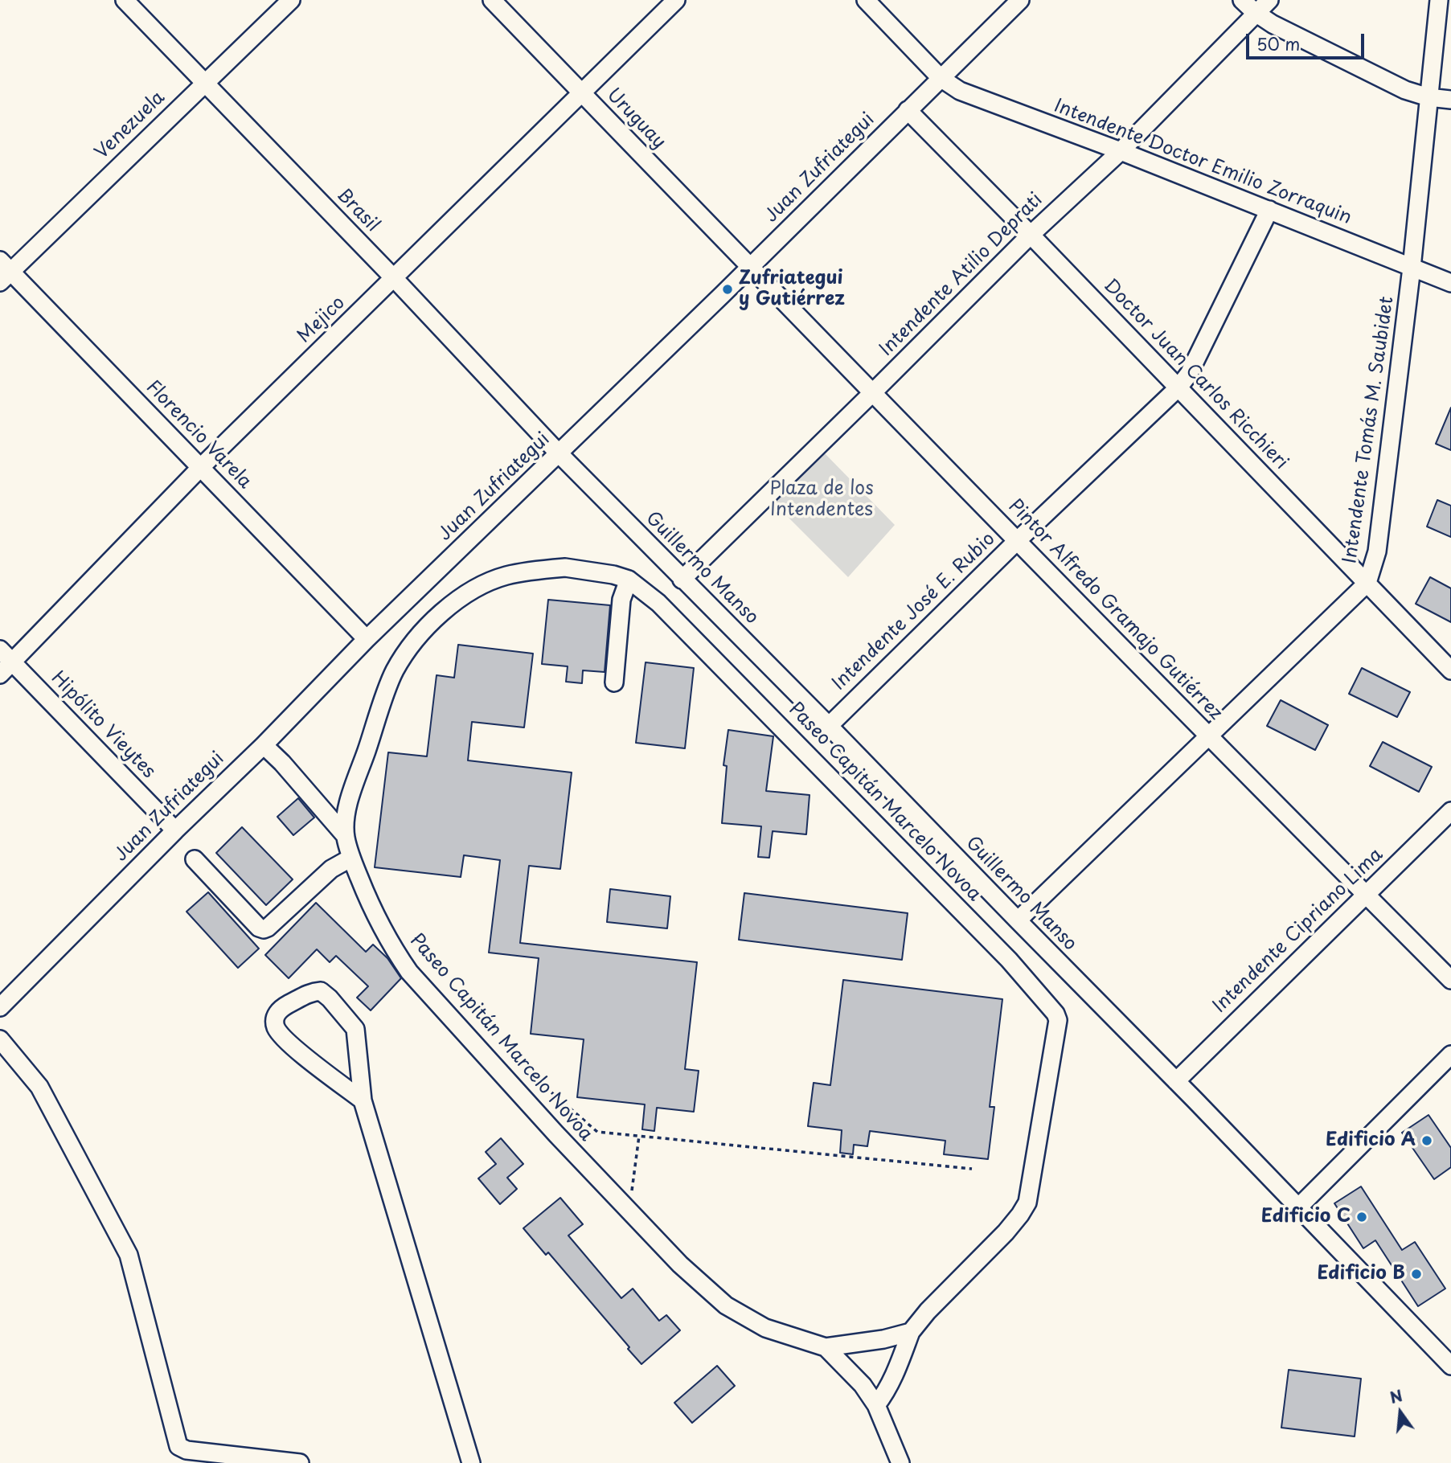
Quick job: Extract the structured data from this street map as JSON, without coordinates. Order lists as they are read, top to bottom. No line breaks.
{"streets":{"street":["Uruguay","Venezuela","Intendente Doctor Emilio Zorraquin","Juan Zufriategui","Brasil","Intendente Atilio Deprati","Mejico","Doctor Juan Carlos Ricchieri","Intendente Tomás M. Saubidet","Florencio Varela","Guillermo Manso","Pintor Alfredo Gramajo Gutiérrez","Intendente José E. Rubio","Hipólito Vieytes","Paseo Capitán Marcelo Novoa","Intendente Cipriano Lima"]},"crossings":[["Uruguay","Juan Zufriategui"],["Uruguay","Mejico"],["Uruguay","Pintor Alfredo Gramajo Gutiérrez"],["Venezuela","Brasil"],["Venezuela","Florencio Varela"],["Intendente Doctor Emilio Zorraquin","Juan Zufriategui"],["Intendente Doctor Emilio Zorraquin","Intendente Atilio Deprati"],["Intendente Doctor Emilio Zorraquin","Intendente Tomás M. Saubidet"],["Intendente Doctor Emilio Zorraquin","Intendente José E. Rubio"],["Juan Zufriategui","Brasil"],["Juan Zufriategui","Doctor Juan Carlos Ricchieri"],["Juan Zufriategui","Florencio Varela"],["Juan Zufriategui","Guillermo Manso"],["Juan Zufriategui","Pintor Alfredo Gramajo Gutiérrez"],["Juan Zufriategui","Hipólito Vieytes"],["Brasil","Mejico"],["Brasil","Guillermo Manso"],["Intendente Atilio Deprati","Doctor Juan Carlos Ricchieri"],["Intendente Atilio Deprati","Guillermo Manso"],["Intendente Atilio Deprati","Pintor Alfredo Gramajo Gutiérrez"],["Mejico","Florencio Varela"],["Mejico","Hipólito Vieytes"],["Doctor Juan Carlos Ricchieri","Intendente Tomás M. Saubidet"],["Doctor Juan Carlos Ricchieri","Intendente José E. Rubio"],["Intendente Tomás M. Saubidet","Guillermo Manso"],["Intendente Tomás M. Saubidet","Pintor Alfredo Gramajo Gutiérrez"],["Guillermo Manso","Intendente José E. Rubio"],["Guillermo Manso","Intendente Cipriano Lima"],["Pintor Alfredo Gramajo Gutiérrez","Intendente José E. Rubio"],["Pintor Alfredo Gramajo Gutiérrez","Intendente Cipriano Lima"]],"parks":["Plaza de los Intendentes"],"places":["Zufriategui y Gutiérrez","Edificio A","Edificio C","Edificio B"],"scale_bar":"50 m","north":"top"}
